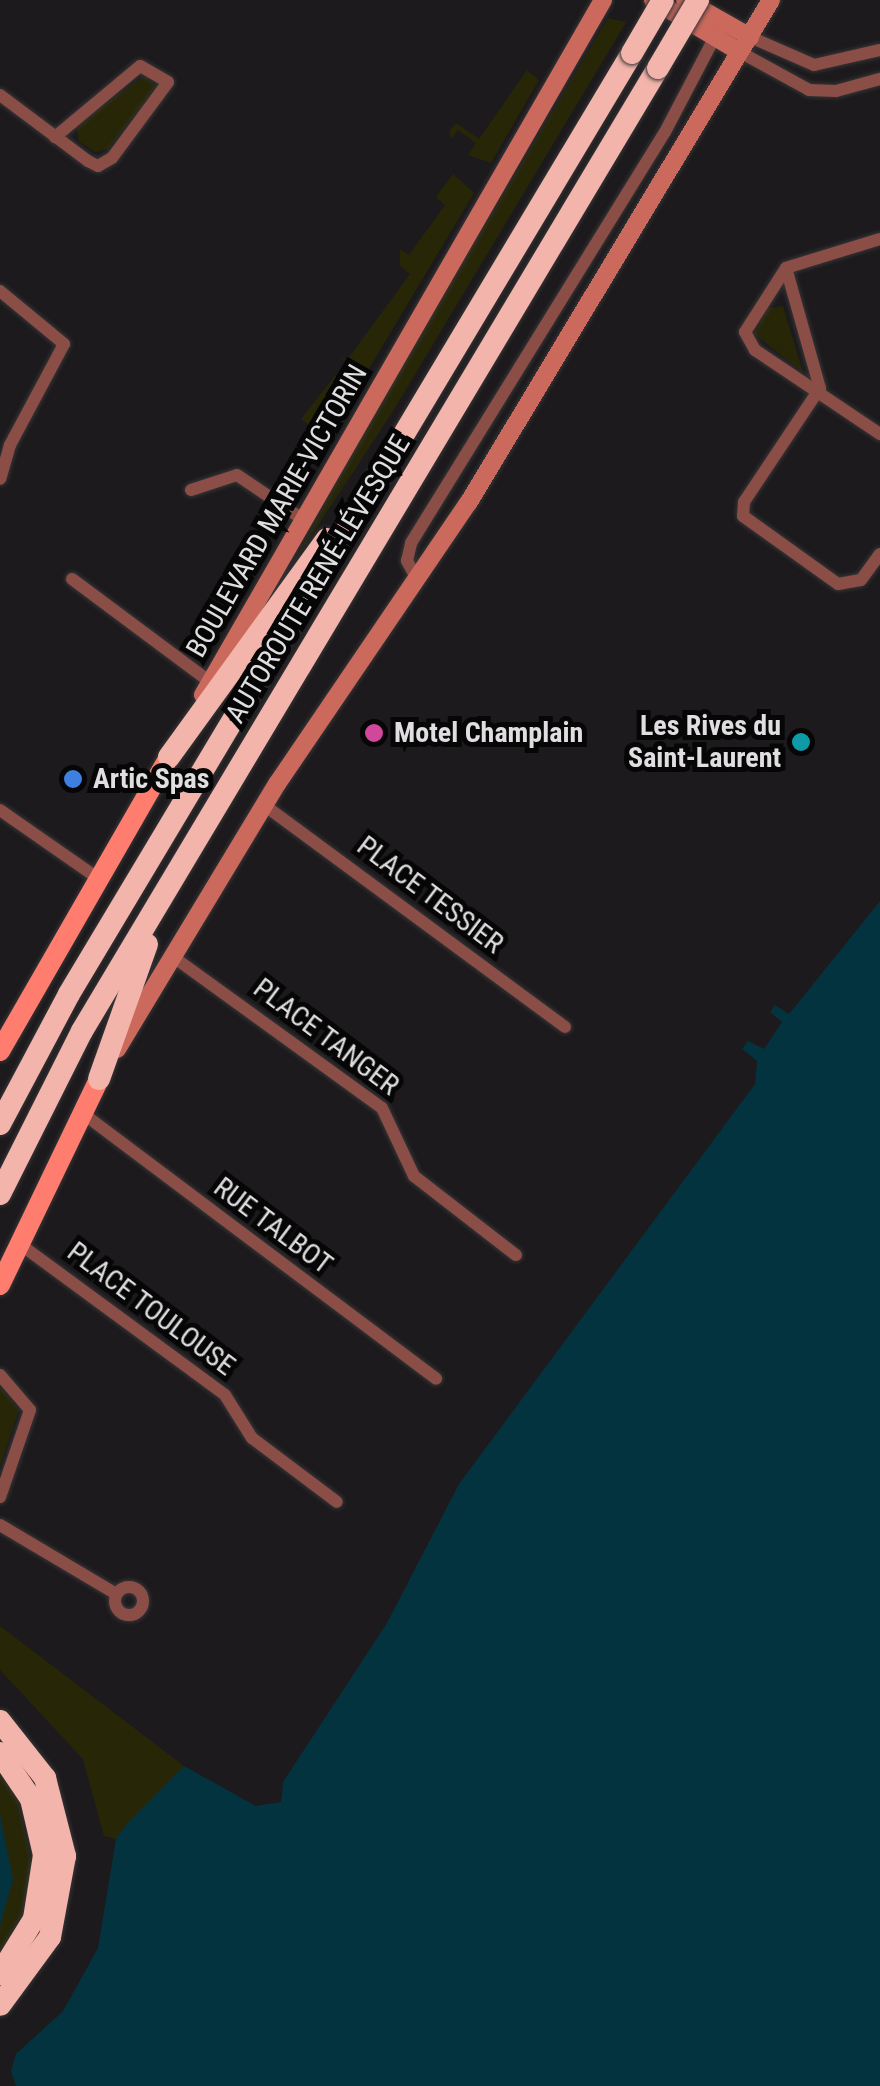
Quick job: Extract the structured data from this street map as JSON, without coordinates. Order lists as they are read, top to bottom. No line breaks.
{"streets":{"highway":["AUTOROUTE RENÉ-LÉVESQUE"],"main road":["BOULEVARD MARIE-VICTORIN"],"street":["PLACE TESSIER","PLACE TANGER","RUE TALBOT","PLACE TOULOUSE"]},"places":["Motel Champlain","Les Rives du Saint-Laurent","Artic Spas"]}
